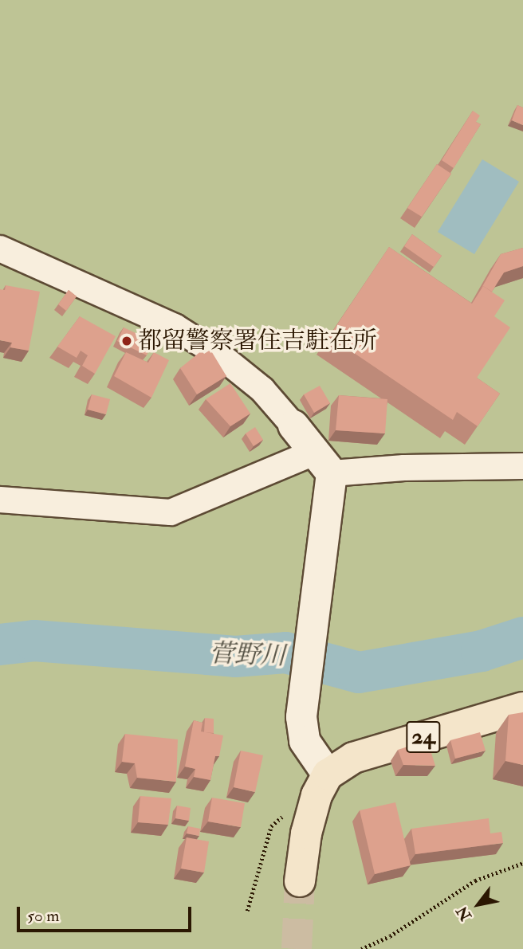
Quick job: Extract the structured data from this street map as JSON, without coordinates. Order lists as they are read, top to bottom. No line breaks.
{"streets":{"main road":["24"]},"water":["菅野川"],"places":["都留警察署住吉駐在所"],"scale_bar":"50 m","north":"bottom left"}
